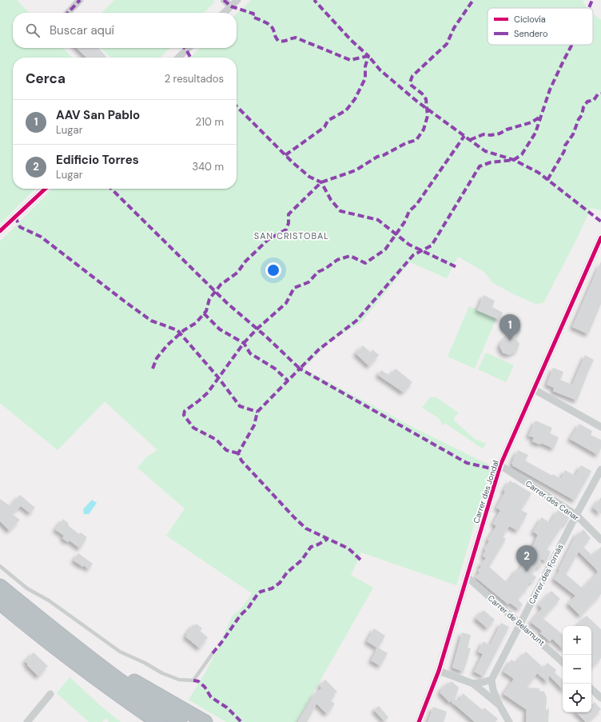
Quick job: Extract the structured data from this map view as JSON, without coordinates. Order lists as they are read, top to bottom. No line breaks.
{"streets":{"street":["Carrer des Jondal","Carrer des Canar","Carrer des Fornàs","Carrer de Belamunt"]},"crossings":[["Carrer des Jondal","Carrer des Canar"],["Carrer des Jondal","Carrer de Belamunt"],["Carrer des Canar","Carrer des Fornàs"],["Carrer des Fornàs","Carrer de Belamunt"]],"districts":["SAN CRISTOBAL"],"legend":["Ciclovía","Sendero"],"page":{"search":"Buscar aquí","heading":["Cerca","2 resultados"],"list":[{"mark":"1","name":"AAV San Pablo","note":"Lugar","value":"210 m"},{"mark":"2","name":"Edificio Torres","note":"Lugar","value":"340 m"}],"pins":["1","2"],"map_buttons":["+","−"]}}
